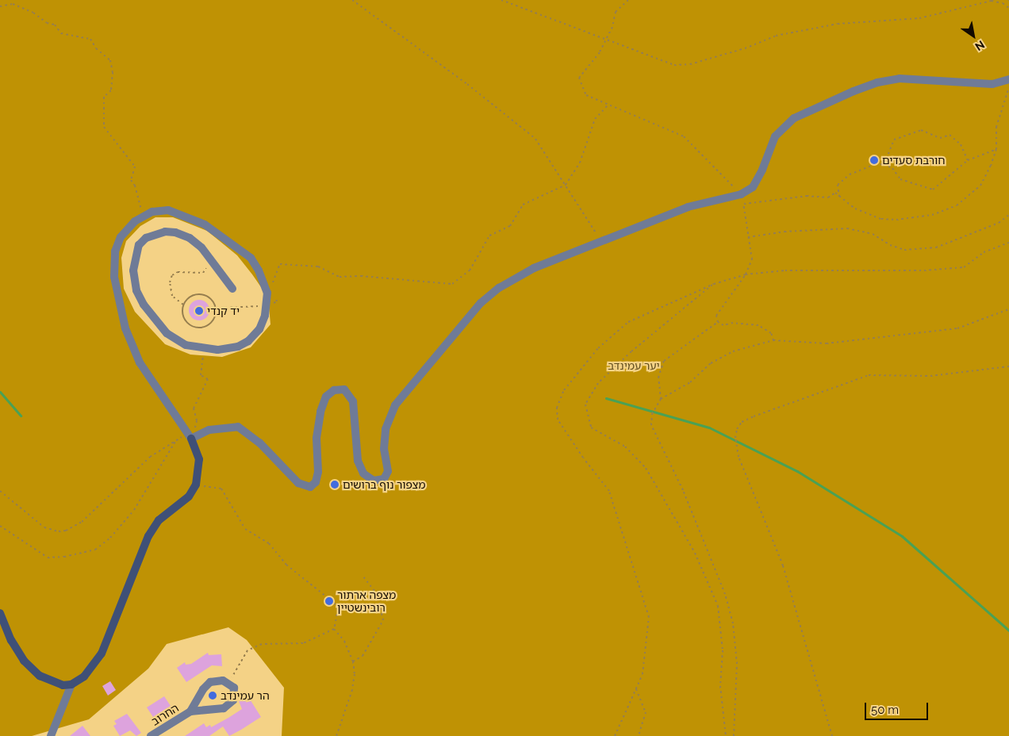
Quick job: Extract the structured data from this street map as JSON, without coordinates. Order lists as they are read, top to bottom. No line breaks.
{"streets":{"street":["החרוב"]},"parks":["יער עמינדב"],"places":["חורבת סעדים","יד קנדי","מצפור נוף ברושים","מצפה ארתור רובינשטיין","הר עמינדב"],"scale_bar":"50 m","north":"bottom right"}
